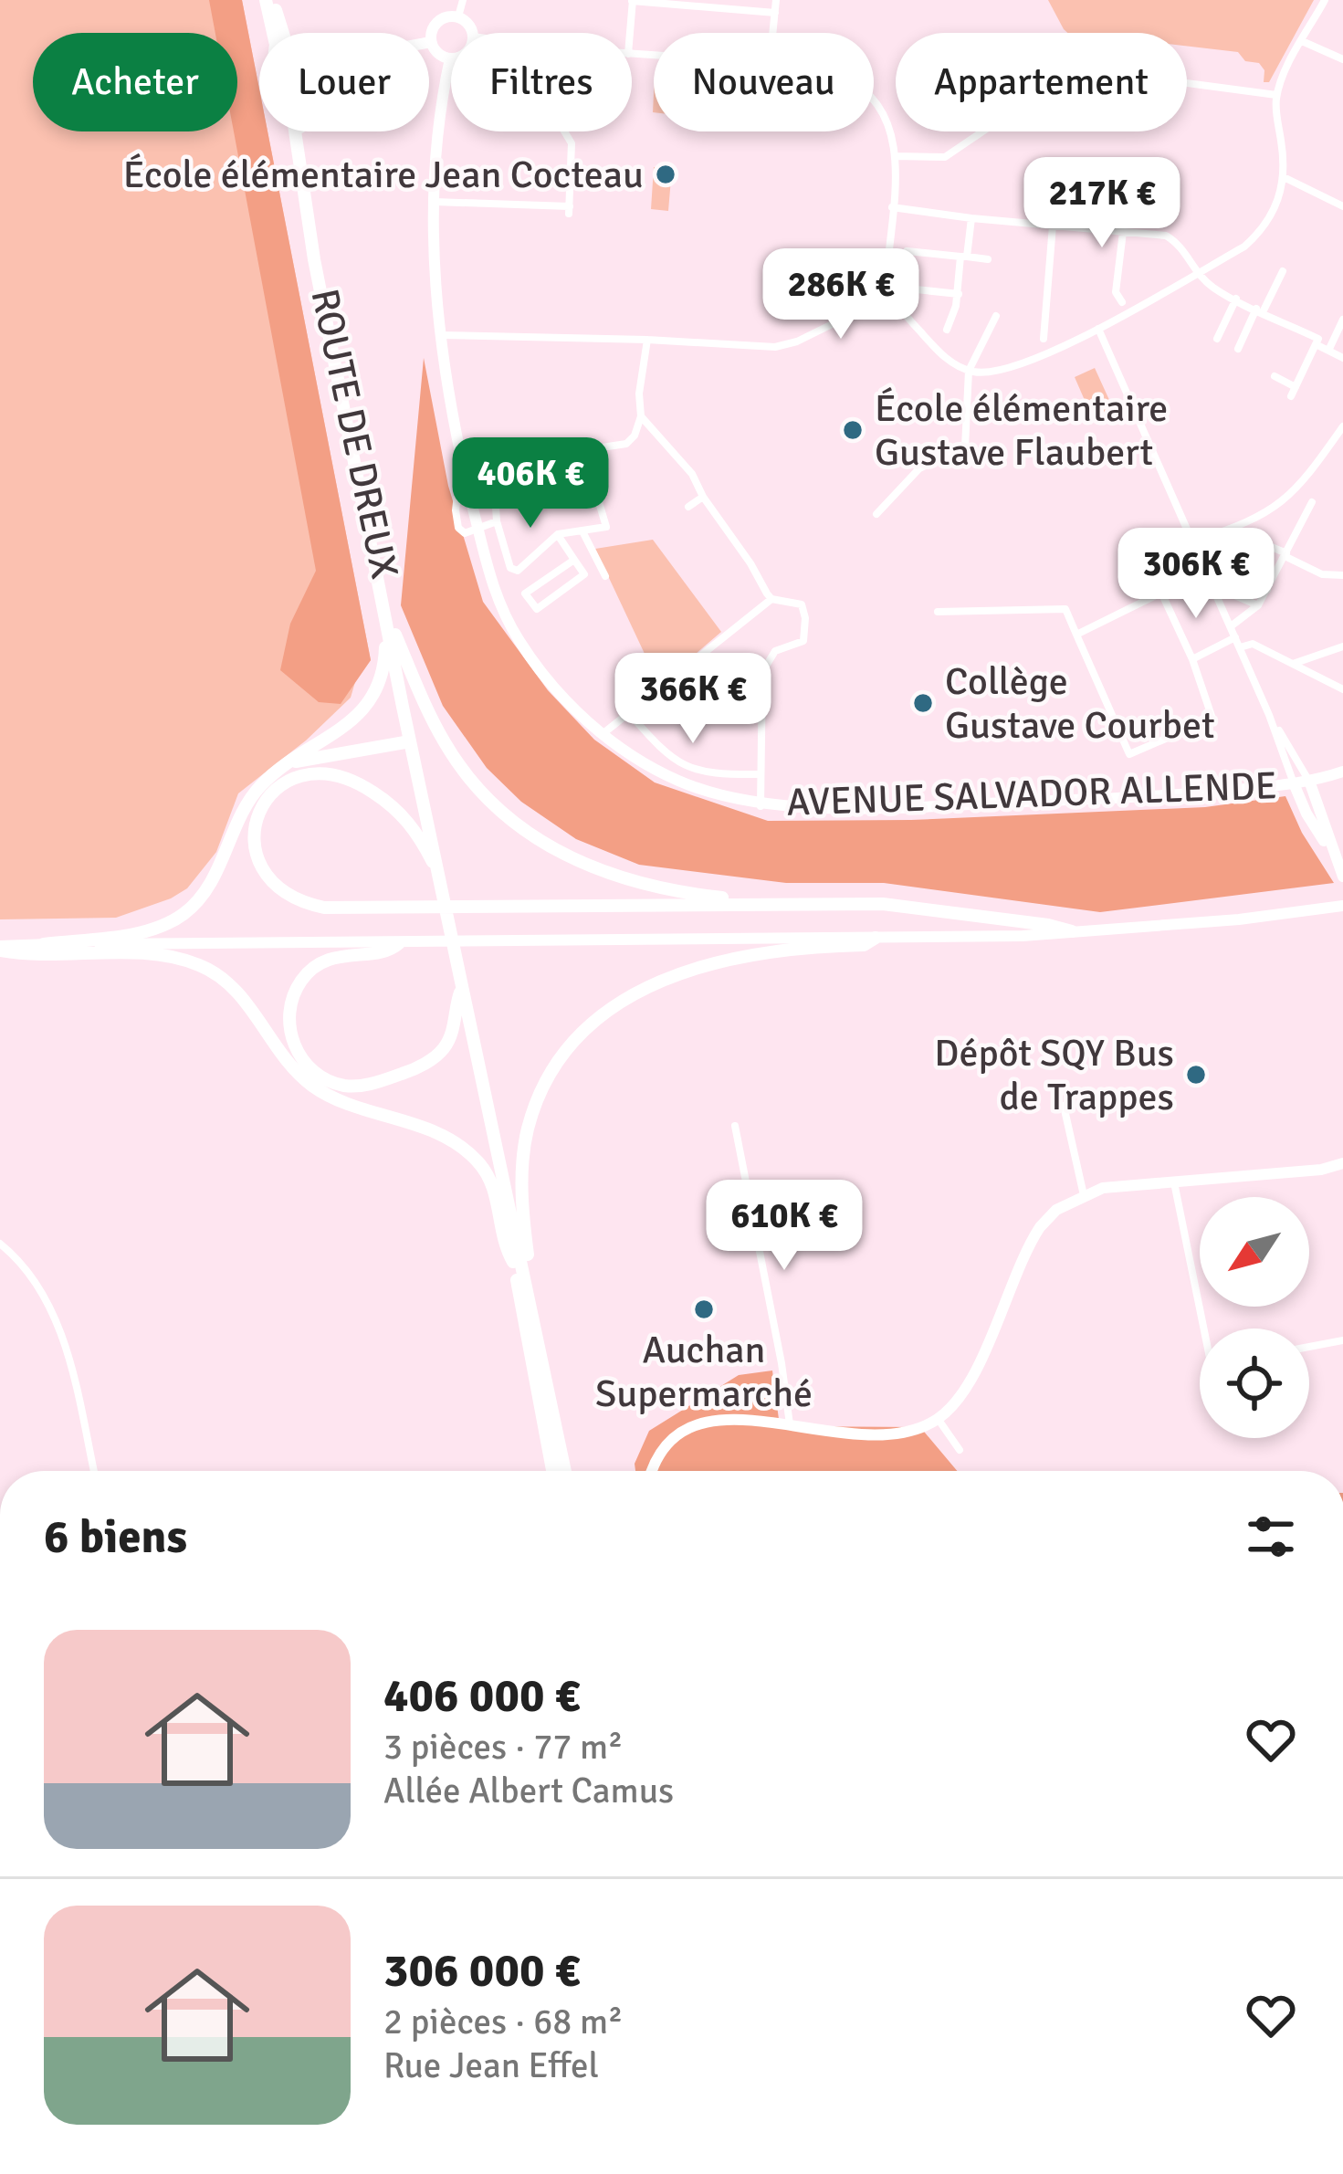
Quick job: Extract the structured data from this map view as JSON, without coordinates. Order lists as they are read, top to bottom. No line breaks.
{"streets":{"main road":["ROUTE DE DREUX"],"street":["AVENUE SALVADOR ALLENDE"]},"places":["École élémentaire Jean Cocteau","École élémentaire Gustave Flaubert","Collège Gustave Courbet","Dépôt SQY Bus de Trappes","Auchan Supermarché"],"north":"bottom left","page":{"chip":["Acheter","Louer","Filtres","Nouveau","Appartement"],"price":["217K €","286K €","406K €","306K €","366K €","610K €"],"heading":"6 biens","list":[{"name":"406 000 €","note":"3 pièces · 77 m² · Allée Albert Camus"},{"name":"306 000 €","note":"2 pièces · 68 m² · Rue Jean Effel"}]}}
